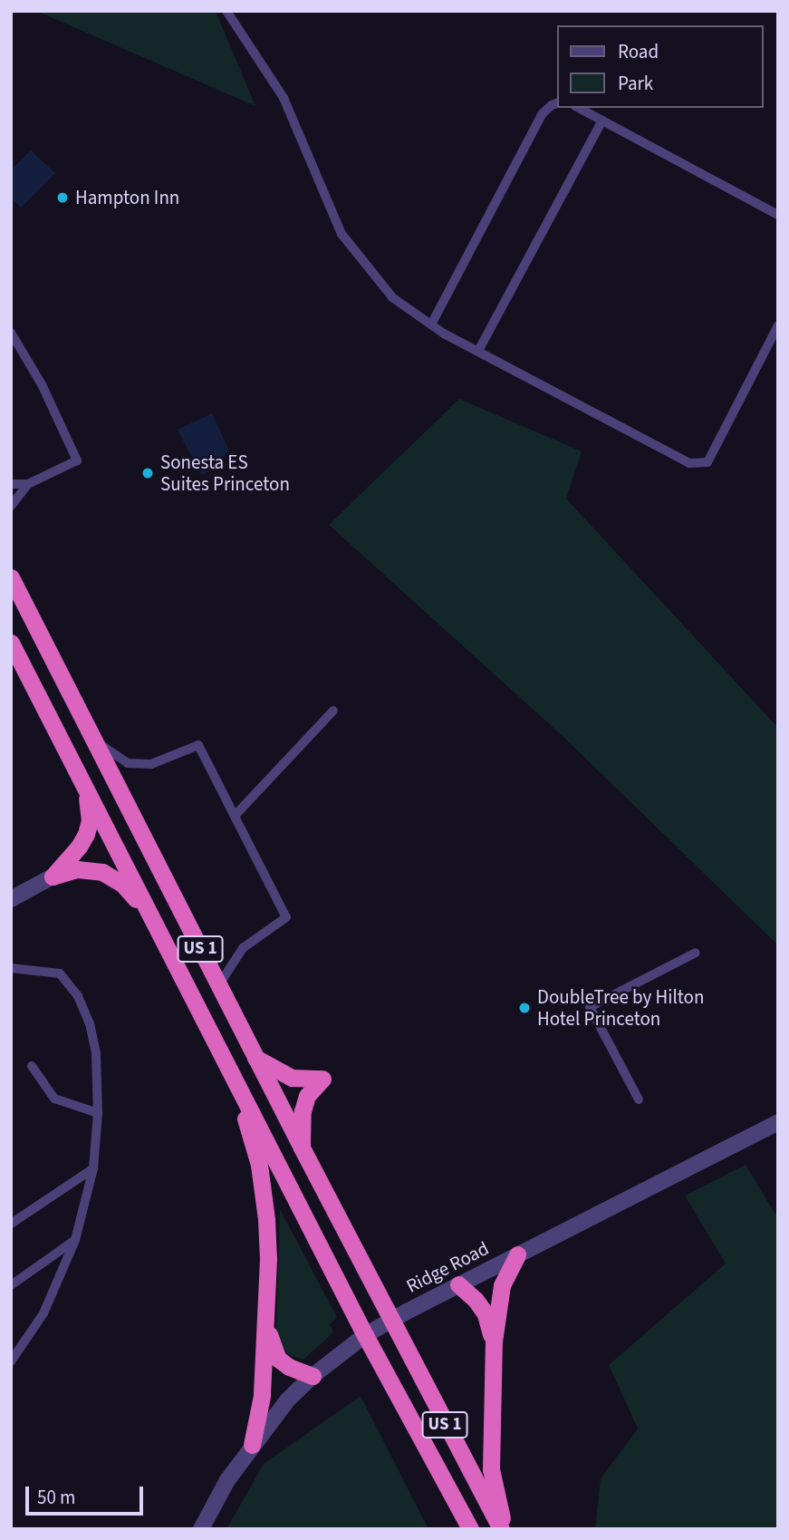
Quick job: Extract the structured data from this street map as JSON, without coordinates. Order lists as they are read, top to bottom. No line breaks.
{"streets":{"highway":["US 1"],"street":["Ridge Road"]},"crossings":[["US 1","Ridge Road"]],"places":["Hampton Inn","Sonesta ES Suites Princeton","DoubleTree by Hilton Hotel Princeton"],"legend":["Road","Park"],"scale_bar":"50 m"}
